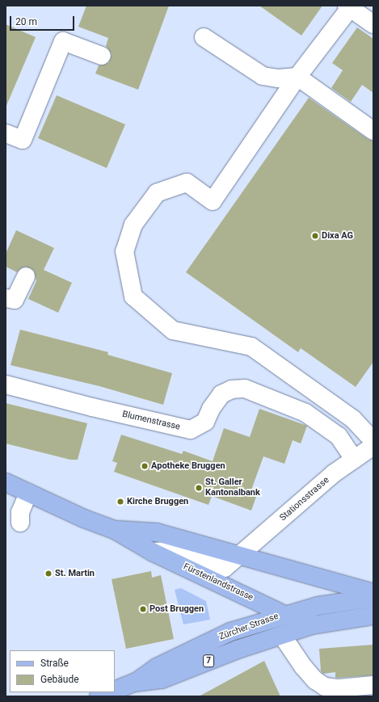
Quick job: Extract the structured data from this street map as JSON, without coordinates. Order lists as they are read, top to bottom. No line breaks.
{"streets":{"main road":["Fürstenlandstrasse","Zürcher Strasse","7"],"street":["Blumenstrasse","Stationsstrasse"]},"crossings":[["Blumenstrasse","Stationsstrasse"],["Stationsstrasse","Fürstenlandstrasse"],["Fürstenlandstrasse","Zürcher Strasse"]],"places":["Dixa AG","Apotheke Bruggen","St. Galler Kantonalbank","Kirche Bruggen","St. Martin","Post Bruggen"],"legend":["Straße","Gebäude"],"scale_bar":"20 m"}
